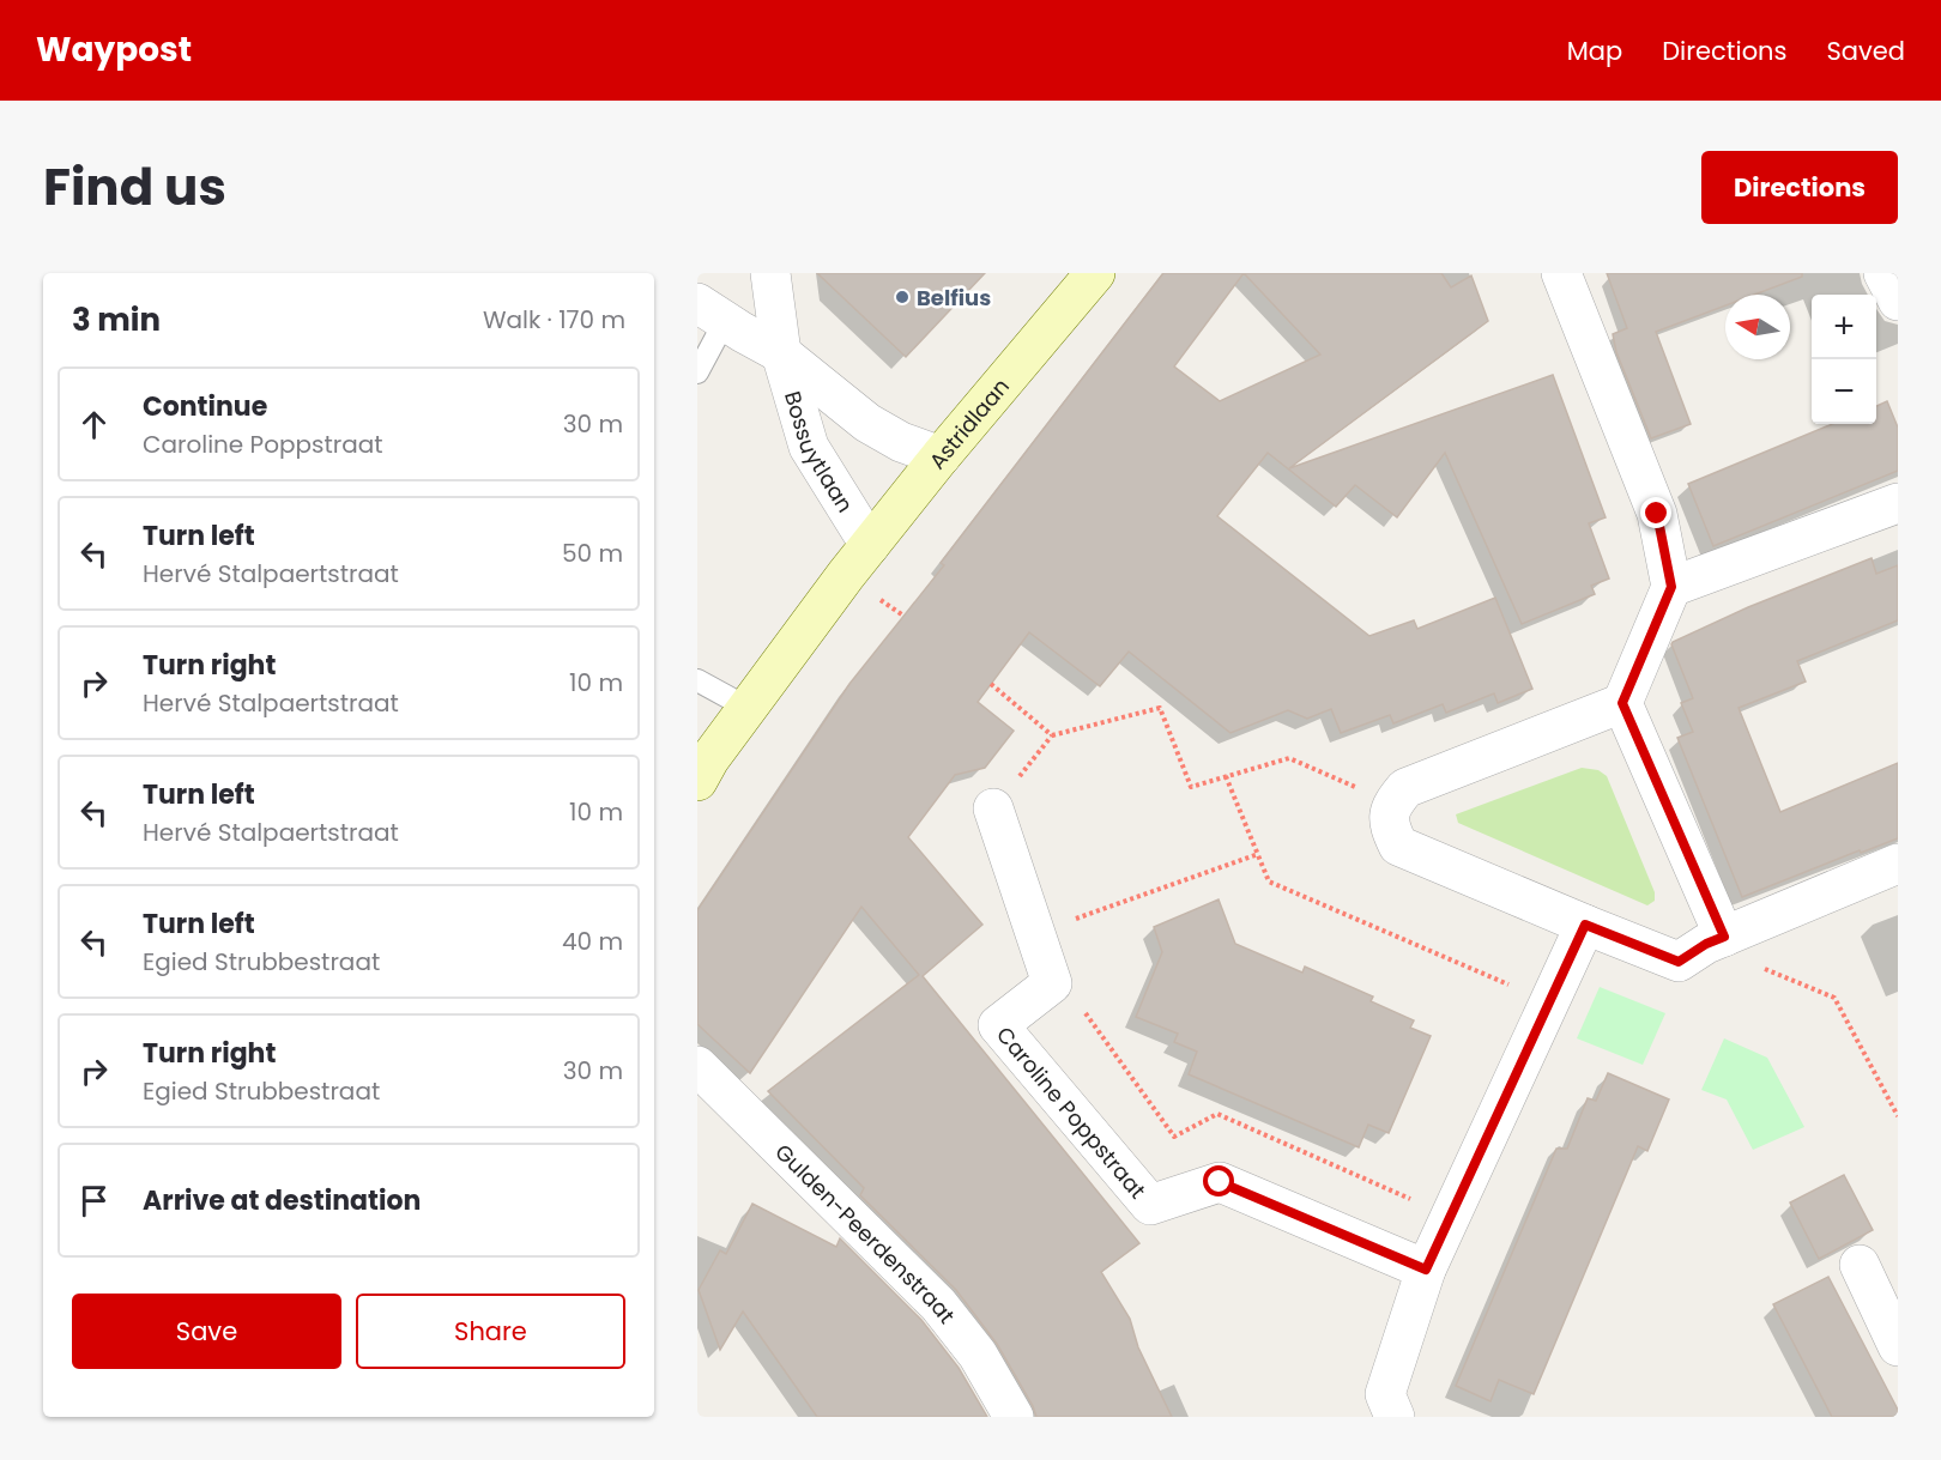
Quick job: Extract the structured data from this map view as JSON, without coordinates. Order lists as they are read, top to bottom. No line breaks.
{"streets":{"main road":["Astridlaan"],"street":["Bossuytlaan","Caroline Poppstraat","Gulden-Peerdenstraat"]},"crossings":[["Astridlaan","Bossuytlaan"]],"places":["Belfius"],"north":"left","page":{"header":"Waypost","nav":["Map","Directions","Saved"],"title":"Find us","buttons":["Directions",["Save","Share"]],"heading":["3 min","Walk · 170 m"],"map_buttons":["+","−"],"list":[["Continue","Caroline Poppstraat","30 m"],["Turn left","Hervé Stalpaertstraat","50 m"],["Turn right","Hervé Stalpaertstraat","10 m"],["Turn left","Hervé Stalpaertstraat","10 m"],["Turn left","Egied Strubbestraat","40 m"],["Turn right","Egied Strubbestraat","30 m"],"Arrive at destination"]}}
